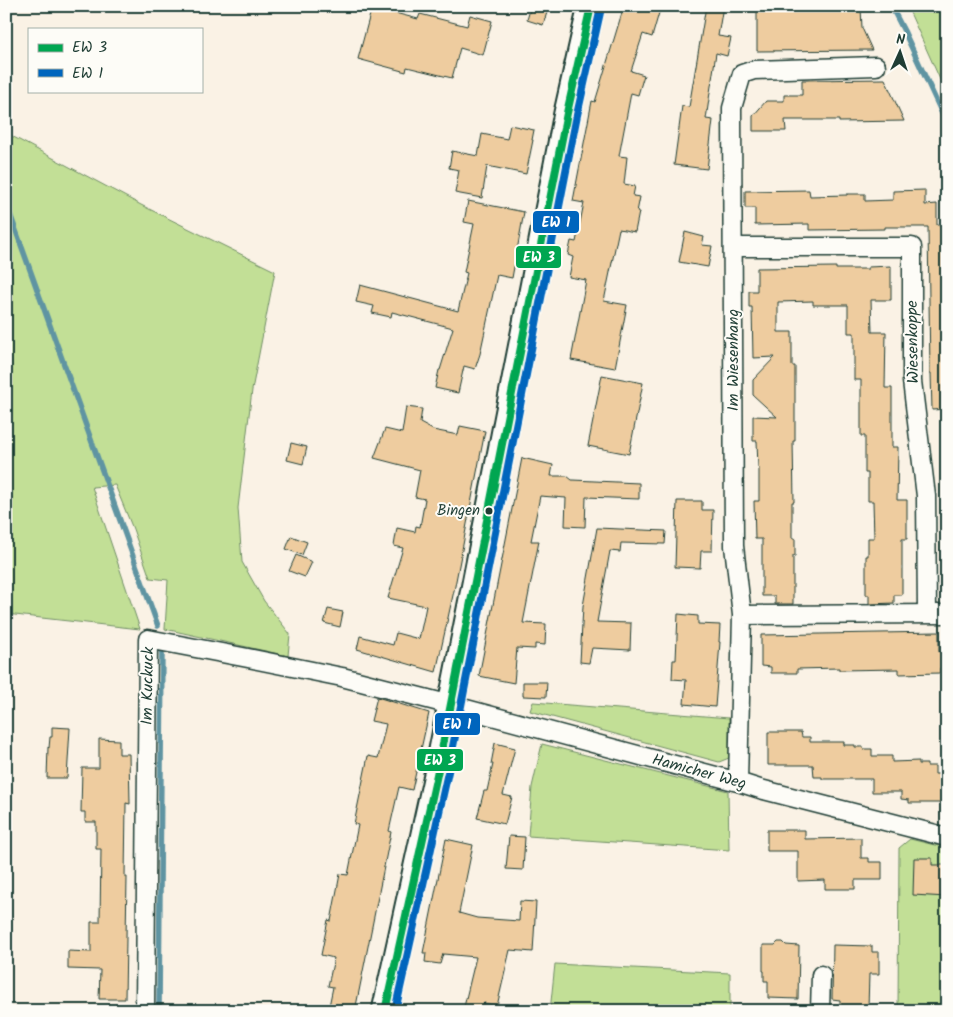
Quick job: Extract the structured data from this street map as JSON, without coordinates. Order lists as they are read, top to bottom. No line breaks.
{"streets":{"street":["Wiesenkoppe","Im Wiesenhang","Im Kuckuck","Hamicher Weg"]},"crossings":[["Wiesenkoppe","Im Wiesenhang"],["Im Wiesenhang","Hamicher Weg"],["Im Kuckuck","Hamicher Weg"]],"places":["Bingen"],"legend":["EW 3","EW 1"],"north":"top"}
